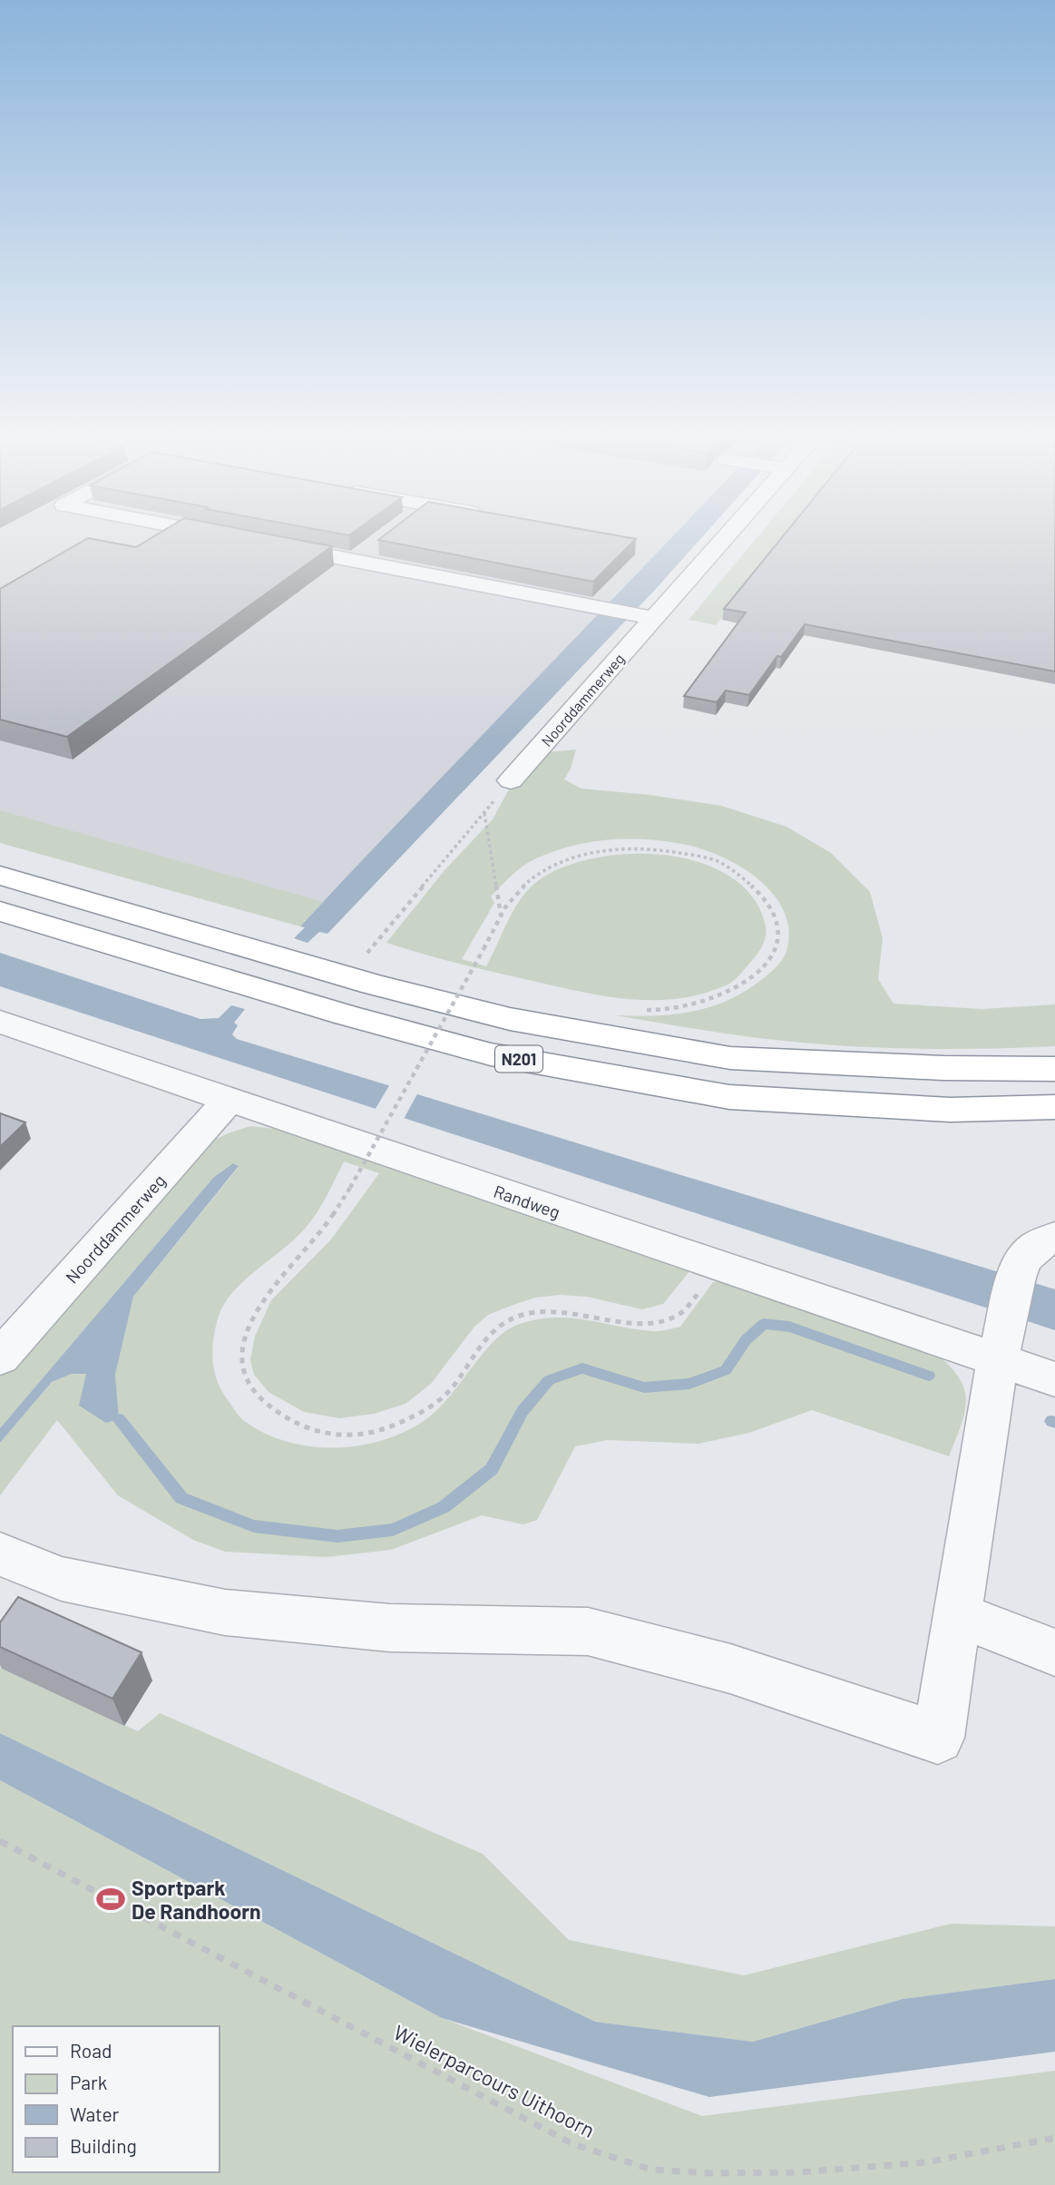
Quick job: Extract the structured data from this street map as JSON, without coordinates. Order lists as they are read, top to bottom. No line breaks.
{"streets":{"highway":["N201"],"street":["Noorddammerweg","Randweg"],"path":["Wielerparcours Uithoorn"]},"crossings":[["Noorddammerweg","Randweg"]],"places":{"sports":["Sportpark De Randhoorn"]},"legend":["Road","Park","Water","Building"]}
